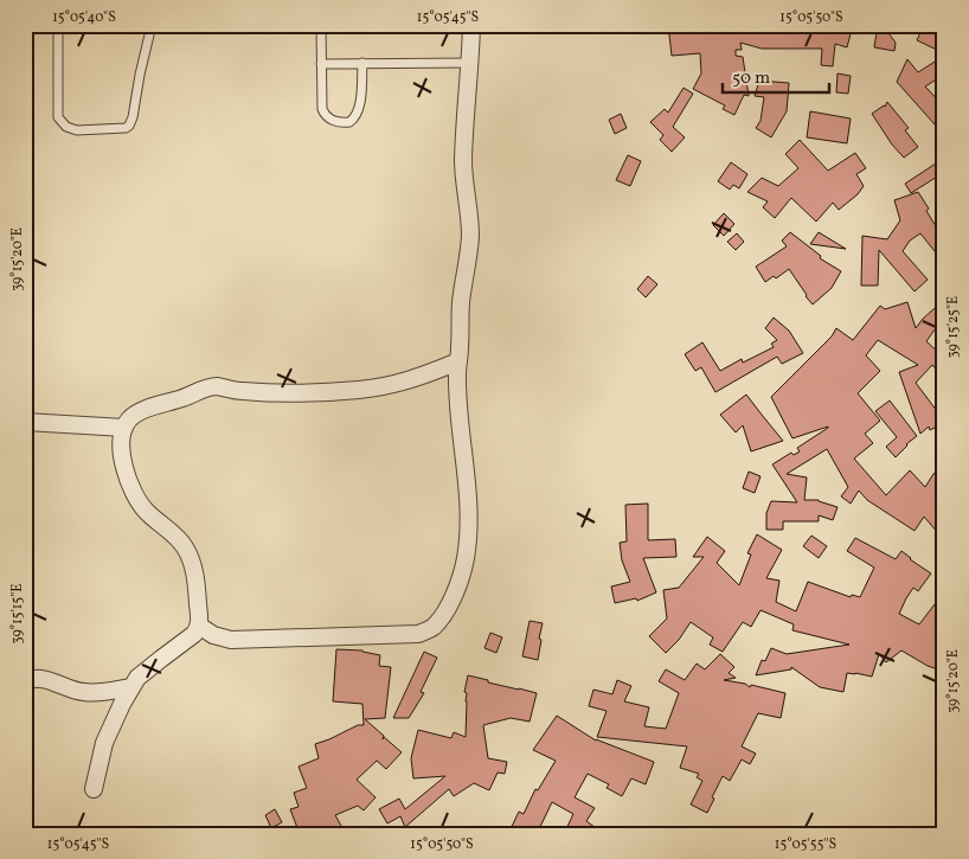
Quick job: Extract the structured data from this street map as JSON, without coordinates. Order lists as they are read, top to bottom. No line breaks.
{"scale_bar":"50 m","coordinates":["15°05'40\"S","15°05'45\"S","15°05'50\"S","39°15'20\"E","39°15'25\"E","39°15'15\"E","15°05'55\"S"]}
